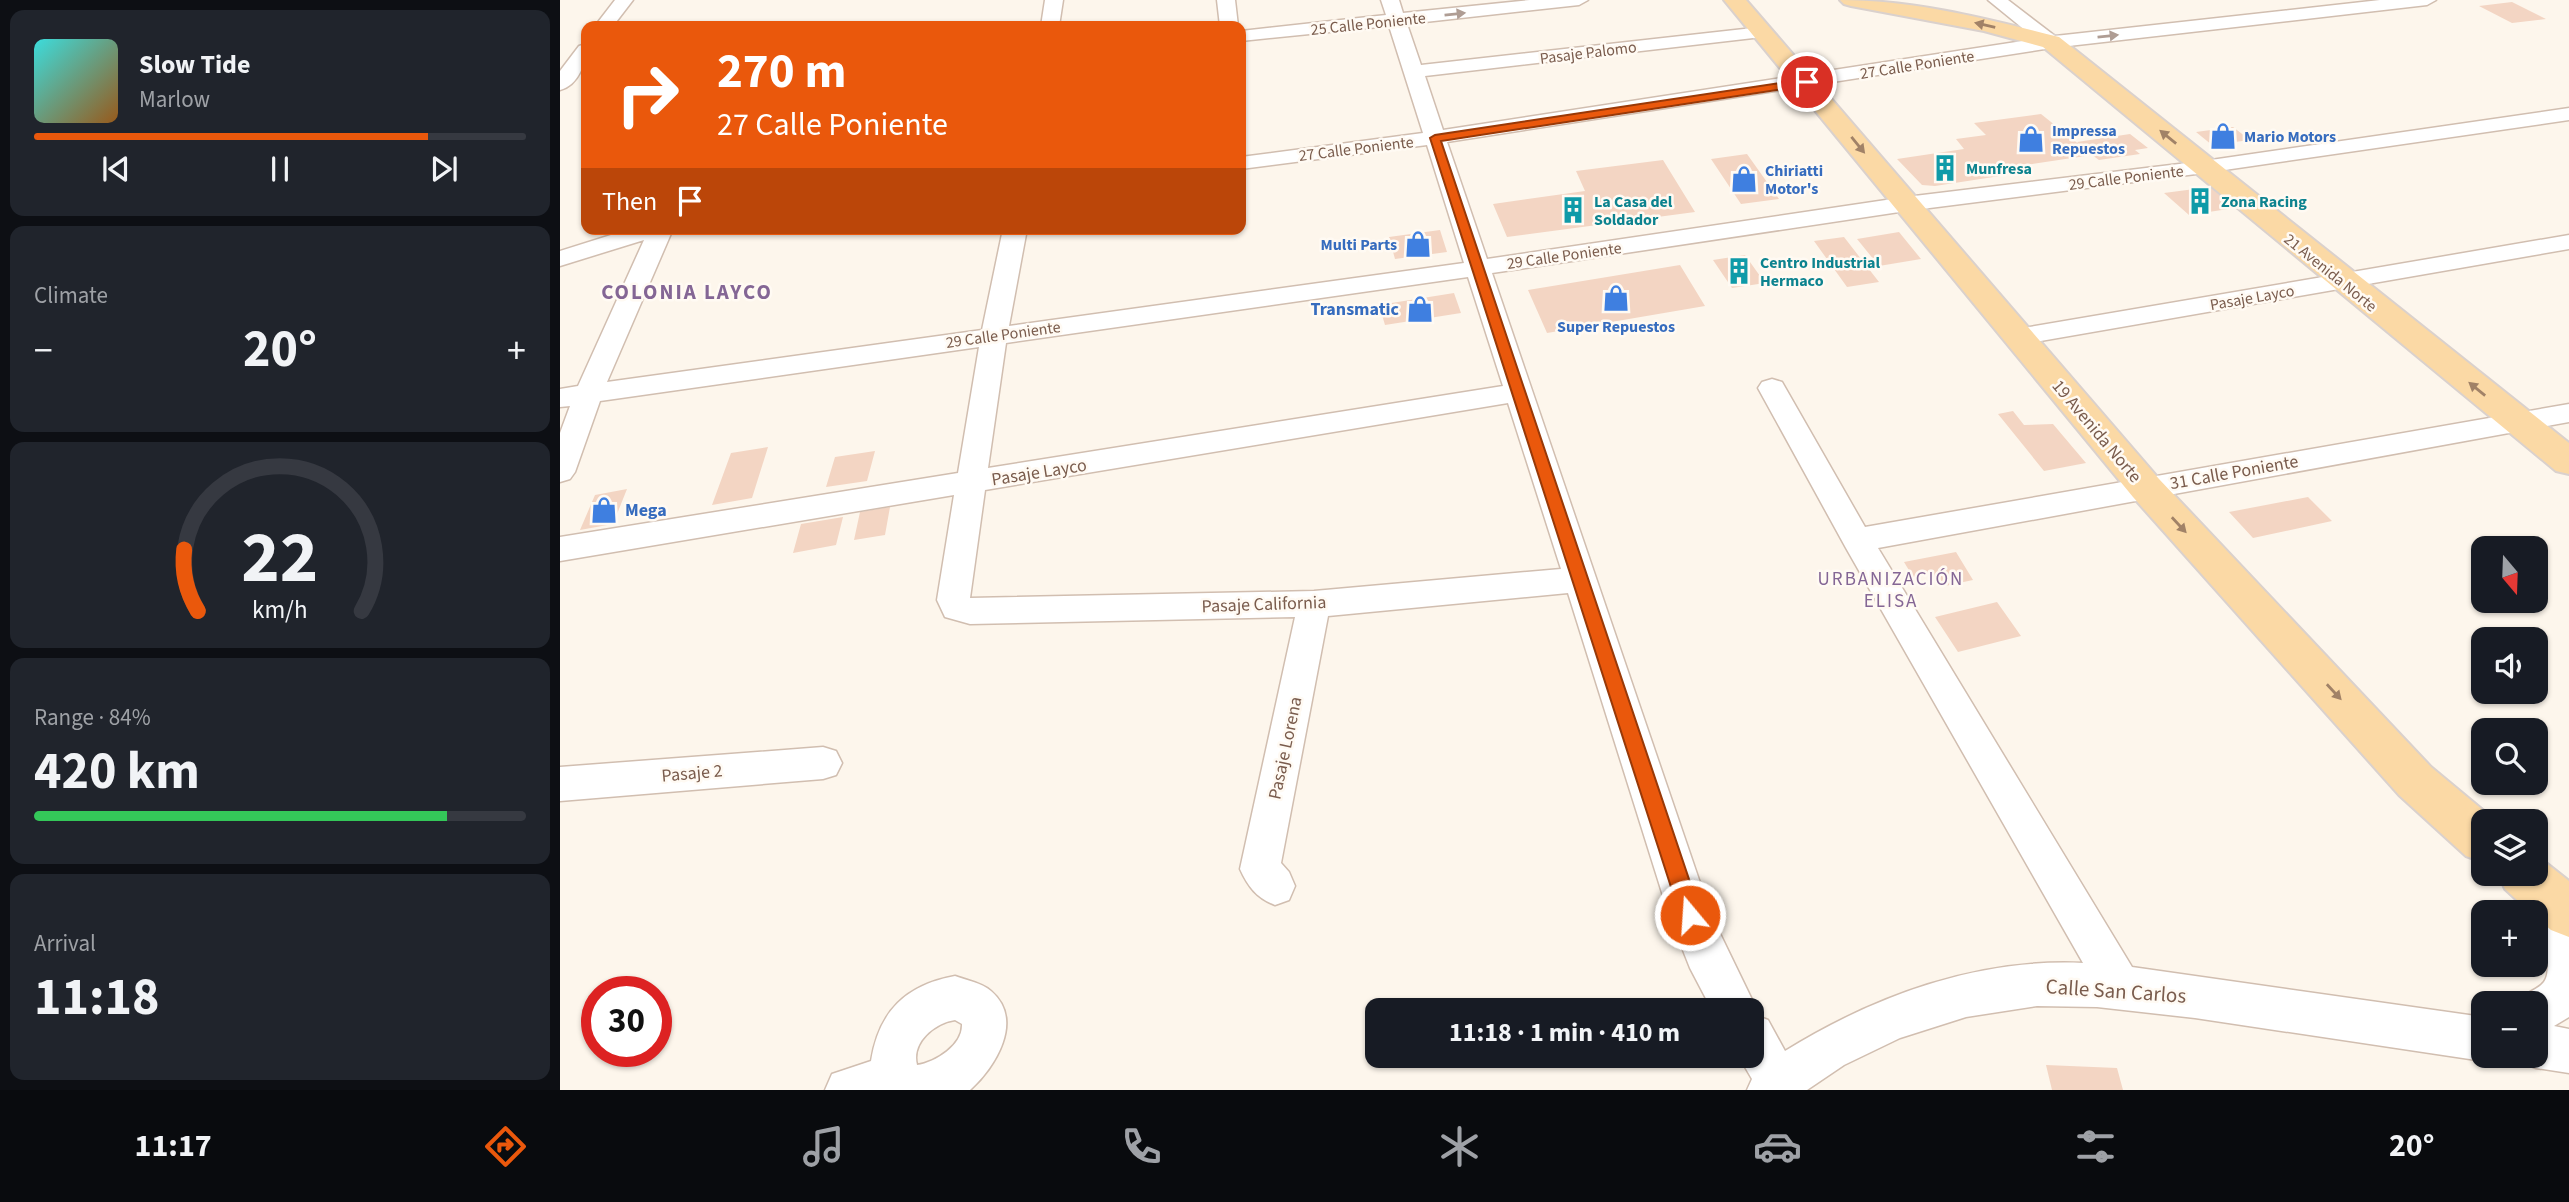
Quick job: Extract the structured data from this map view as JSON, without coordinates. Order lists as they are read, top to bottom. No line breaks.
{"streets":{"main road":["21 Avenida Norte","19 Avenida Norte"],"street":["25 Calle Poniente","Pasaje Palomo","27 Calle Poniente","29 Calle Poniente","Pasaje Layco","31 Calle Poniente","Pasaje California","Pasaje Lorena","Pasaje 2","Calle San Carlos"]},"crossings":[["Pasaje Palomo","19 Avenida Norte"],["27 Calle Poniente","21 Avenida Norte"],["27 Calle Poniente","19 Avenida Norte"],["29 Calle Poniente","21 Avenida Norte"],["29 Calle Poniente","19 Avenida Norte"],["21 Avenida Norte","Pasaje Layco"],["21 Avenida Norte","31 Calle Poniente"],["Pasaje Layco","19 Avenida Norte"],["Pasaje Layco","Pasaje California"],["19 Avenida Norte","31 Calle Poniente"],["Pasaje California","Pasaje Lorena"]],"one_way":["25 Calle Poniente","21 Avenida Norte","19 Avenida Norte"],"districts":["COLONIA LAYCO","URBANIZACIÓN ELISA"],"places":{"shop":["Mario Motors","Impressa Repuestos","Chiriatti Motor's","Multi Parts","Super Repuestos","Transmatic","Mega"],"building":["Munfresa","Zona Racing","La Casa del Soldador","Centro Industrial Hermaco"]},"north":"bottom","page":{"turn":["270 m","27 Calle Poniente"],"song":["Slow Tide","Marlow"],"then":"Then","tile":["Climate",["Range · 84%","420 km"],["Arrival","11:18"]],"heat":["−","20°","+"],"map_buttons":["+","−"],"limit":"30","trip":"11:18 · 1 min · 410 m","tabs":["11:17","20°"],"gauge":["22","km/h"]}}
